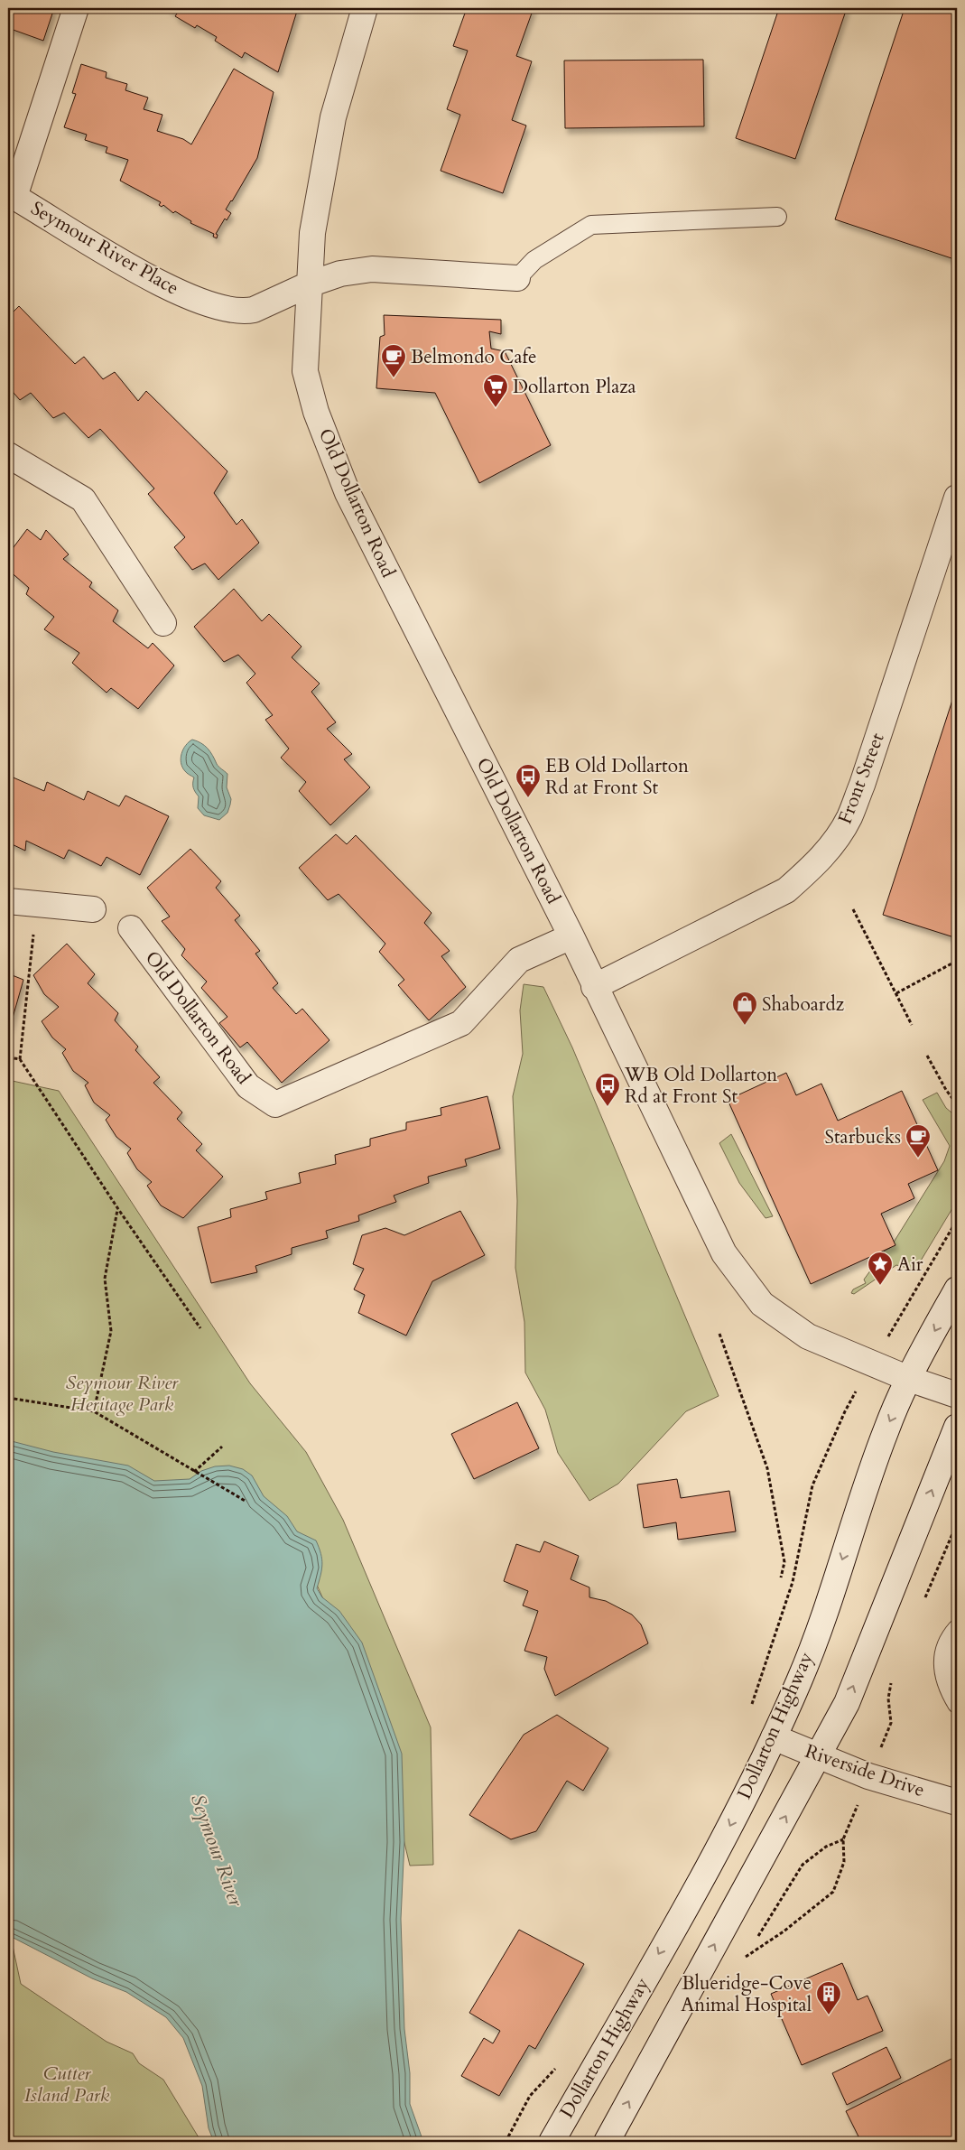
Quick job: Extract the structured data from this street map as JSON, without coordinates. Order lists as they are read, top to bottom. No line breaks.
{"streets":{"street":["Seymour River Place","Old Dollarton Road","Front Street","Dollarton Highway","Riverside Drive"]},"crossings":[["Seymour River Place","Old Dollarton Road"],["Old Dollarton Road","Front Street"],["Old Dollarton Road","Dollarton Highway"],["Dollarton Highway","Riverside Drive"]],"water":["Seymour River"],"parks":["Seymour River Heritage Park","Cutter Island Park"],"places":{"cafe":["Belmondo Cafe","Starbucks"],"supermarket":["Dollarton Plaza"],"bus stop":["EB Old Dollarton Rd at Front St","WB Old Dollarton Rd at Front St"],"shop":["Shaboardz"],"place":["Air"],"building":["Blueridge-Cove Animal Hospital"]}}
